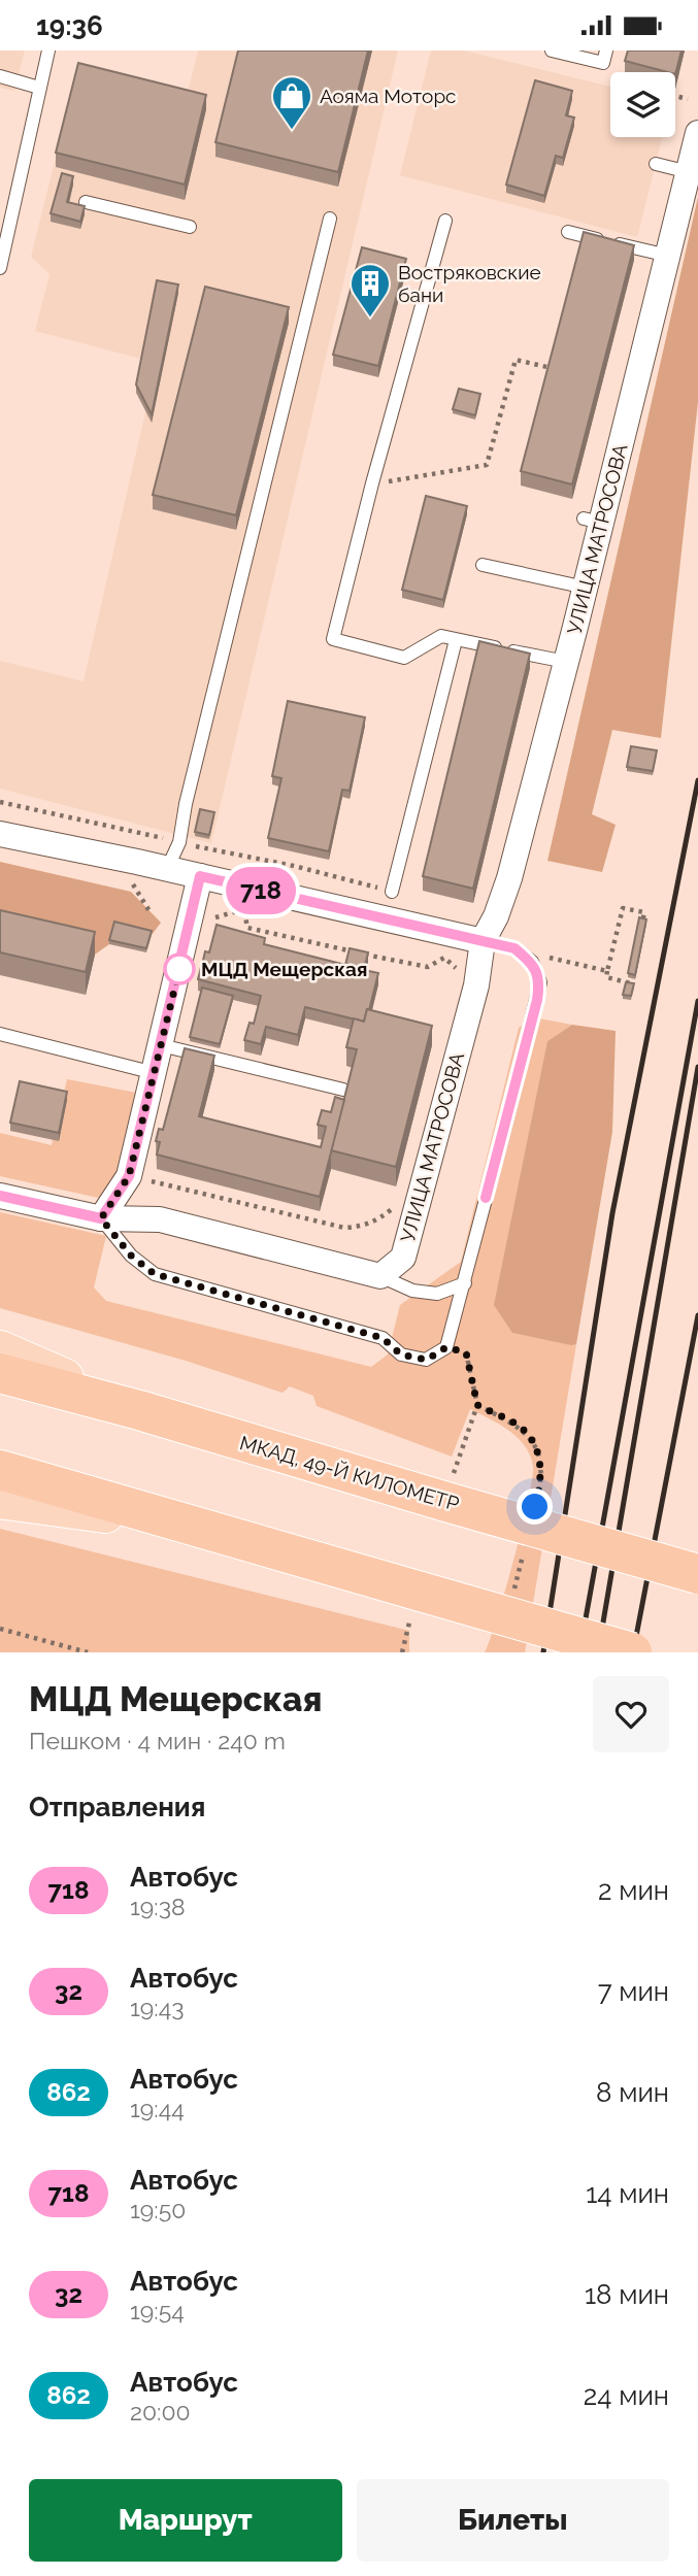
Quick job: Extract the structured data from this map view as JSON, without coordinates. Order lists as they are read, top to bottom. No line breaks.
{"streets":{"highway":["МКАД, 49-Й КИЛОМЕТР"],"street":["УЛИЦА МАТРОСОВА"]},"places":{"shop":["Аояма Моторс"],"building":["Востряковские бани"],"other":["МЦД Мещерская"]},"lines":["bus line 718"],"page":{"status":"19:36","on_map":"718","heading":[["МЦД Мещерская","Пешком · 4 мин · 240 m"],"Отправления"],"list":[{"mark":"718","name":"Автобус","note":"19:38","value":"2 мин"},{"mark":"32","name":"Автобус","note":"19:43","value":"7 мин"},{"mark":"862","name":"Автобус","note":"19:44","value":"8 мин"},{"mark":"718","name":"Автобус","note":"19:50","value":"14 мин"},{"mark":"32","name":"Автобус","note":"19:54","value":"18 мин"},{"mark":"862","name":"Автобус","note":"20:00","value":"24 мин"}],"buttons":["Маршрут","Билеты"]}}
